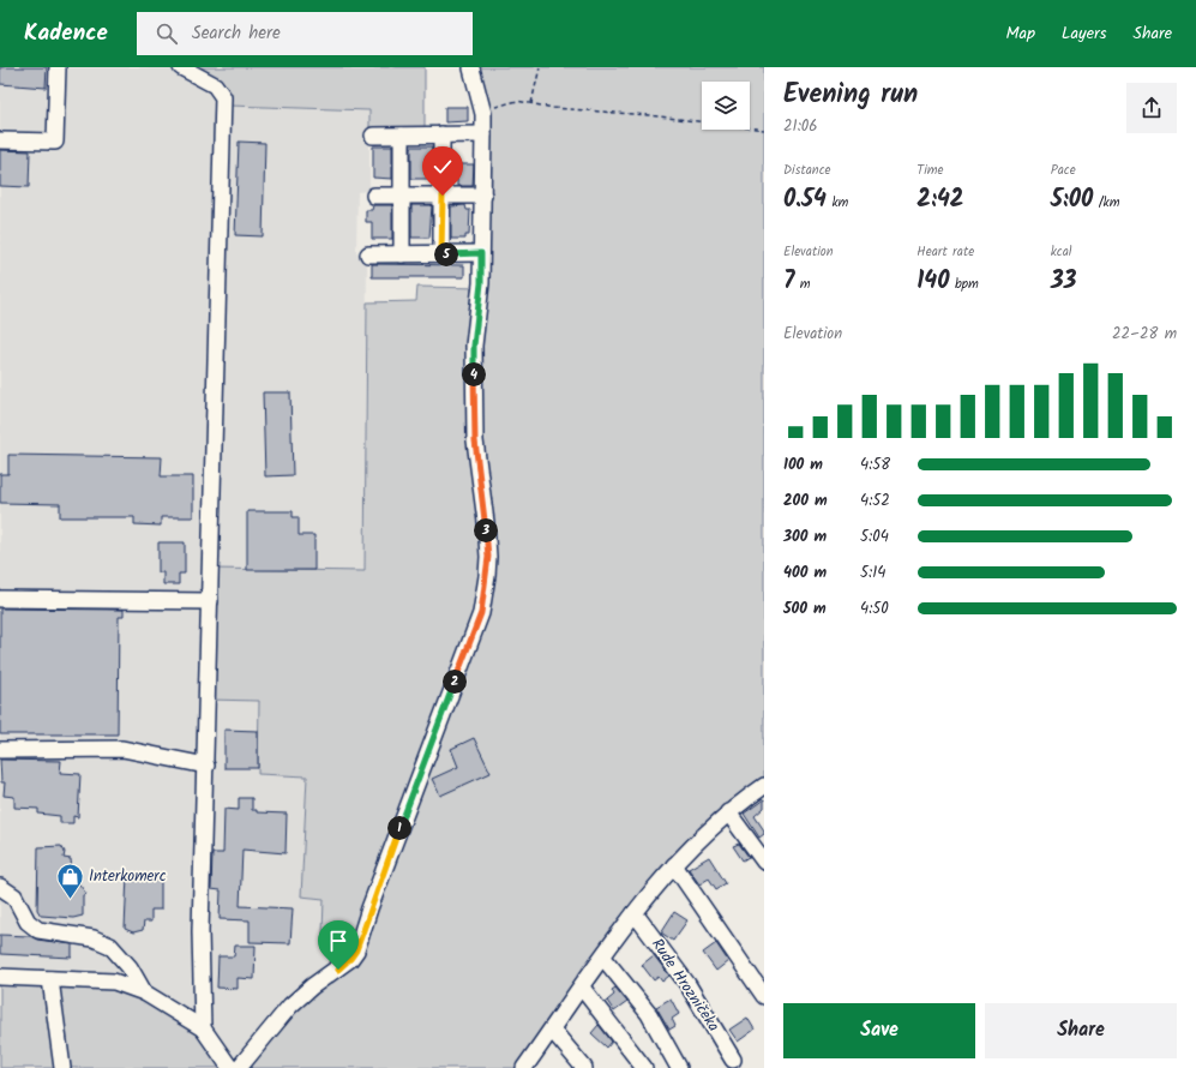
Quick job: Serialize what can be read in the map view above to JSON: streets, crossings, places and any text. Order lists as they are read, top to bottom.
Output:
{
  "streets": {
    "street": ["Rude Hrozničeka"]
  },
  "places": {
    "shop": ["Interkomerc"]
  },
  "page": {
    "header": "Kadence",
    "search": "Search here",
    "nav": ["Map", "Layers", "Share"],
    "heading": ["Evening run", "21:06"],
    "stats": [
      ["Distance", "0.54 km"],
      ["Time", "2:42"],
      ["Pace", "5:00 /km"],
      ["Elevation", "7 m"],
      ["Heart rate", "140 bpm"],
      ["kcal", "33"]
    ],
    "pins": [
      "5",
      "4",
      "3",
      "2",
      "1"
    ],
    "chart": ["Elevation", "22–28 m"],
    "list": [
      {
        "name": "100 m",
        "note": "4:58"
      },
      {
        "name": "200 m",
        "note": "4:52"
      },
      {
        "name": "300 m",
        "note": "5:04"
      },
      {
        "name": "400 m",
        "note": "5:14"
      },
      {
        "name": "500 m",
        "note": "4:50"
      }
    ],
    "buttons": ["Save", "Share"]
  }
}
